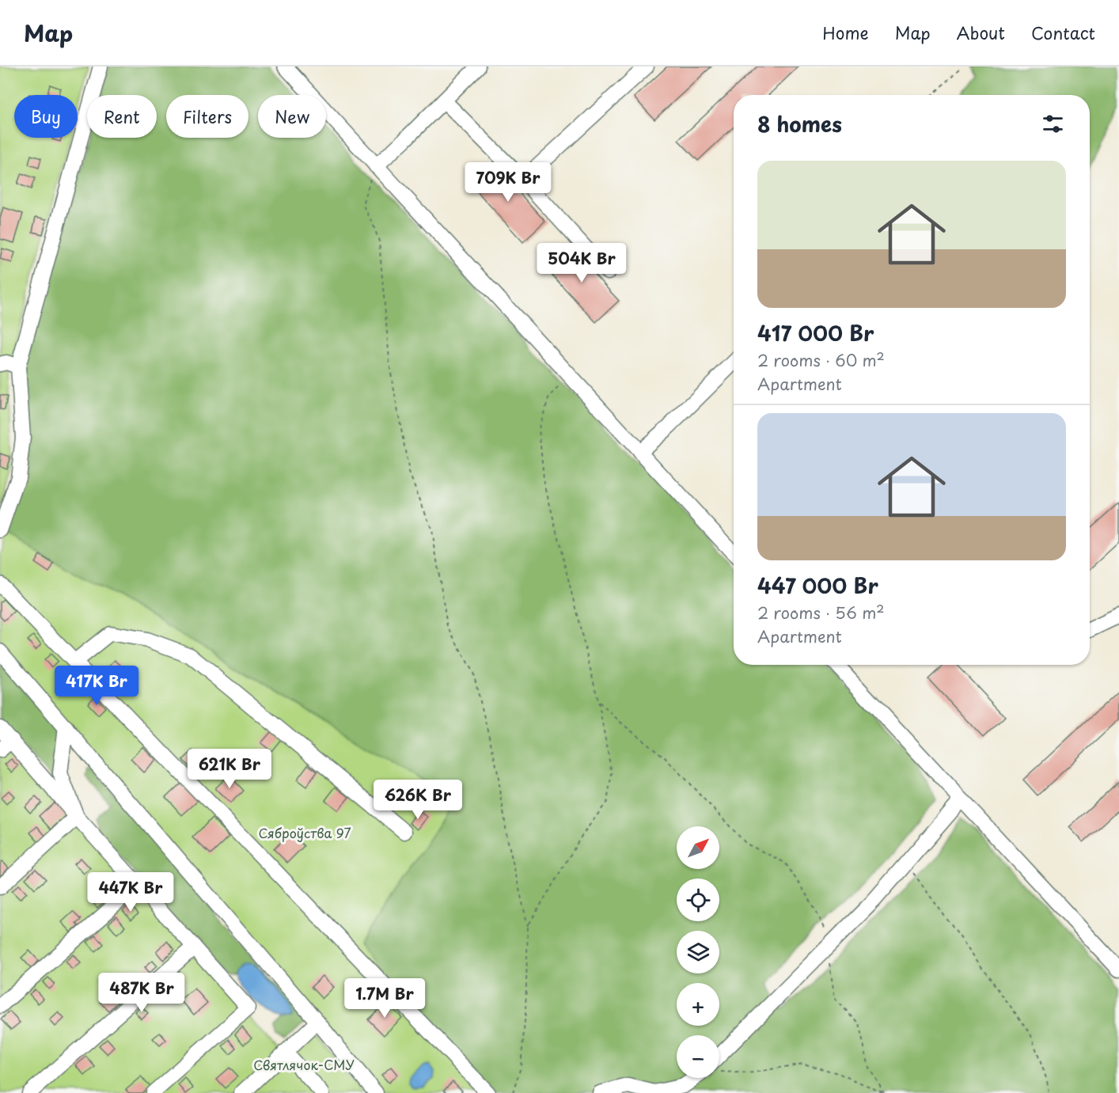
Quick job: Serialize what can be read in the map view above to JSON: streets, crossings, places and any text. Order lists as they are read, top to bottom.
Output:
{
  "parks": ["Сяброўства 97", "Святлячок-СМУ"],
  "north": "top right",
  "page": {
    "header": "Map",
    "nav": [
      "Home",
      "Map",
      "About",
      "Contact"
    ],
    "chip": [
      "Buy",
      "Rent",
      "Filters",
      "New"
    ],
    "heading": "8 homes",
    "list": [
      {
        "name": "417 000 Br",
        "note": "2 rooms · 60 m² · Apartment"
      },
      {
        "name": "447 000 Br",
        "note": "2 rooms · 56 m² · Apartment"
      }
    ],
    "price": [
      "709K Br",
      "504K Br",
      "417K Br",
      "621K Br",
      "626K Br",
      "447K Br",
      "487K Br",
      "1.7M Br"
    ],
    "map_buttons": ["+", "−"]
  }
}
